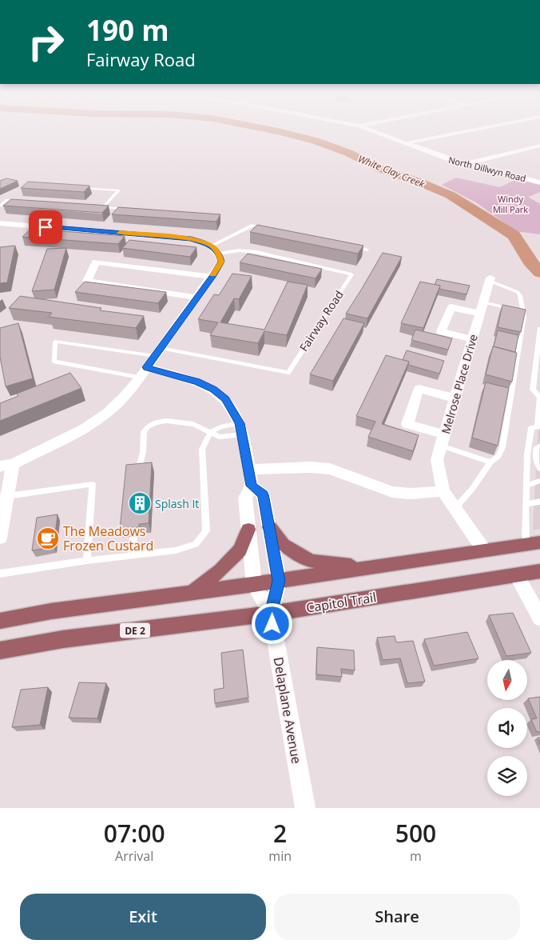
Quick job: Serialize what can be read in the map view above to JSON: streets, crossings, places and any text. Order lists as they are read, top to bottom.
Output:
{
  "streets": {
    "main road": ["Capitol Trail", "DE 2"],
    "street": ["North Dillwyn Road", "Melrose Place Drive", "Delaplane Avenue"],
    "lane": ["Fairway Road"]
  },
  "crossings": [
    ["Capitol Trail", "Delaplane Avenue"]
  ],
  "water": ["White Clay Creek"],
  "parks": ["Windy Mill Park"],
  "places": {
    "building": ["Splash It"],
    "cafe": ["The Meadows Frozen Custard"]
  },
  "north": "bottom",
  "page": {
    "turn": ["190 m", "Fairway Road"],
    "eta": [
      "07:00",
      "Arrival",
      "2",
      "min",
      "500",
      "m"
    ],
    "buttons": ["Exit", "Share"]
  }
}
